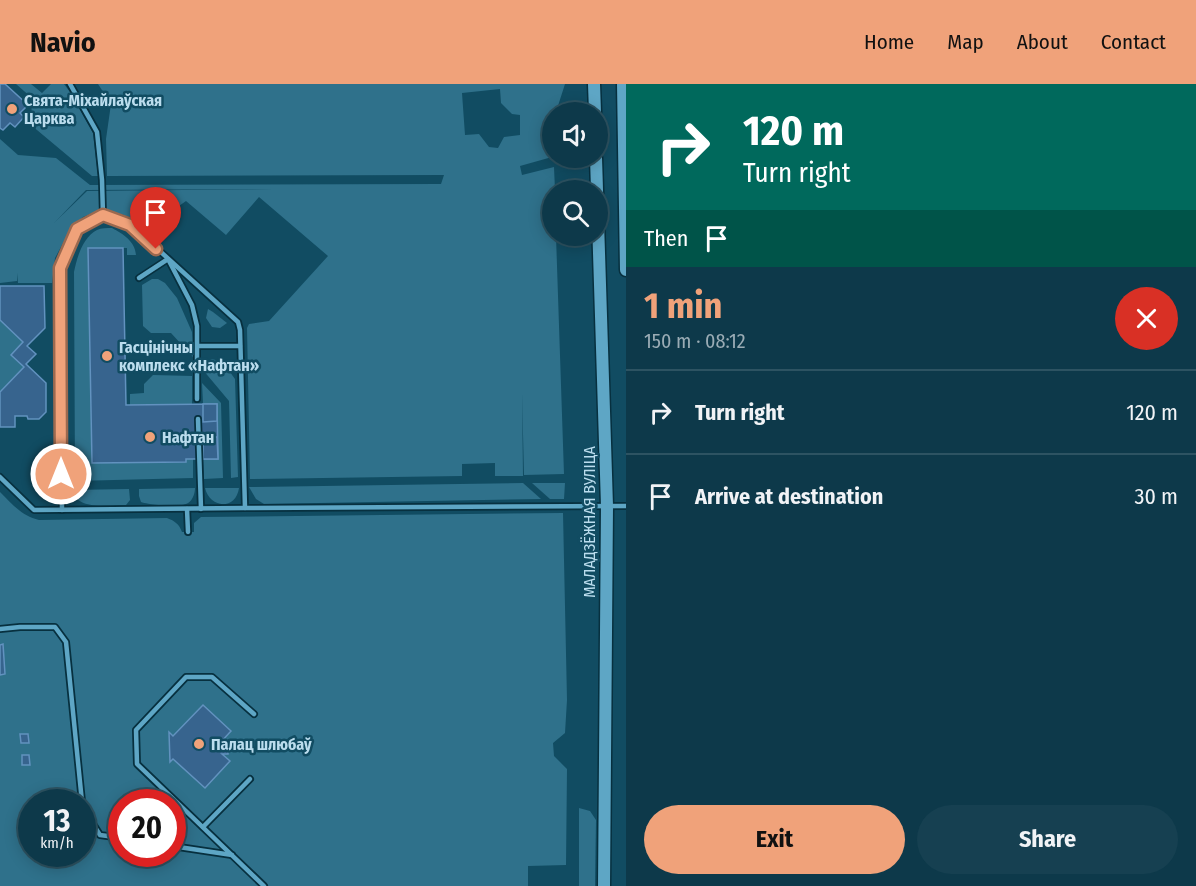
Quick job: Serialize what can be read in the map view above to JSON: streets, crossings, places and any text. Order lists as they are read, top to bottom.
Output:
{
  "streets": {
    "main road": ["МАЛАДЗЁЖНАЯ ВУЛІЦА"]
  },
  "places": [
    "Свята-Міхайлаўская Царква",
    "Гасцінічны комплекс «Нафтан»",
    "Нафтан",
    "Палац шлюбаў"
  ],
  "page": {
    "header": "Navio",
    "nav": [
      "Home",
      "Map",
      "About",
      "Contact"
    ],
    "turn": ["120 m", "Turn right"],
    "then": "Then",
    "heading": ["1 min", "150 m · 08:12"],
    "list": [
      {
        "name": "Turn right",
        "value": "120 m"
      },
      {
        "name": "Arrive at destination",
        "value": "30 m"
      }
    ],
    "speed": "13 km/h",
    "limit": "20",
    "buttons": ["Exit", "Share"]
  }
}
